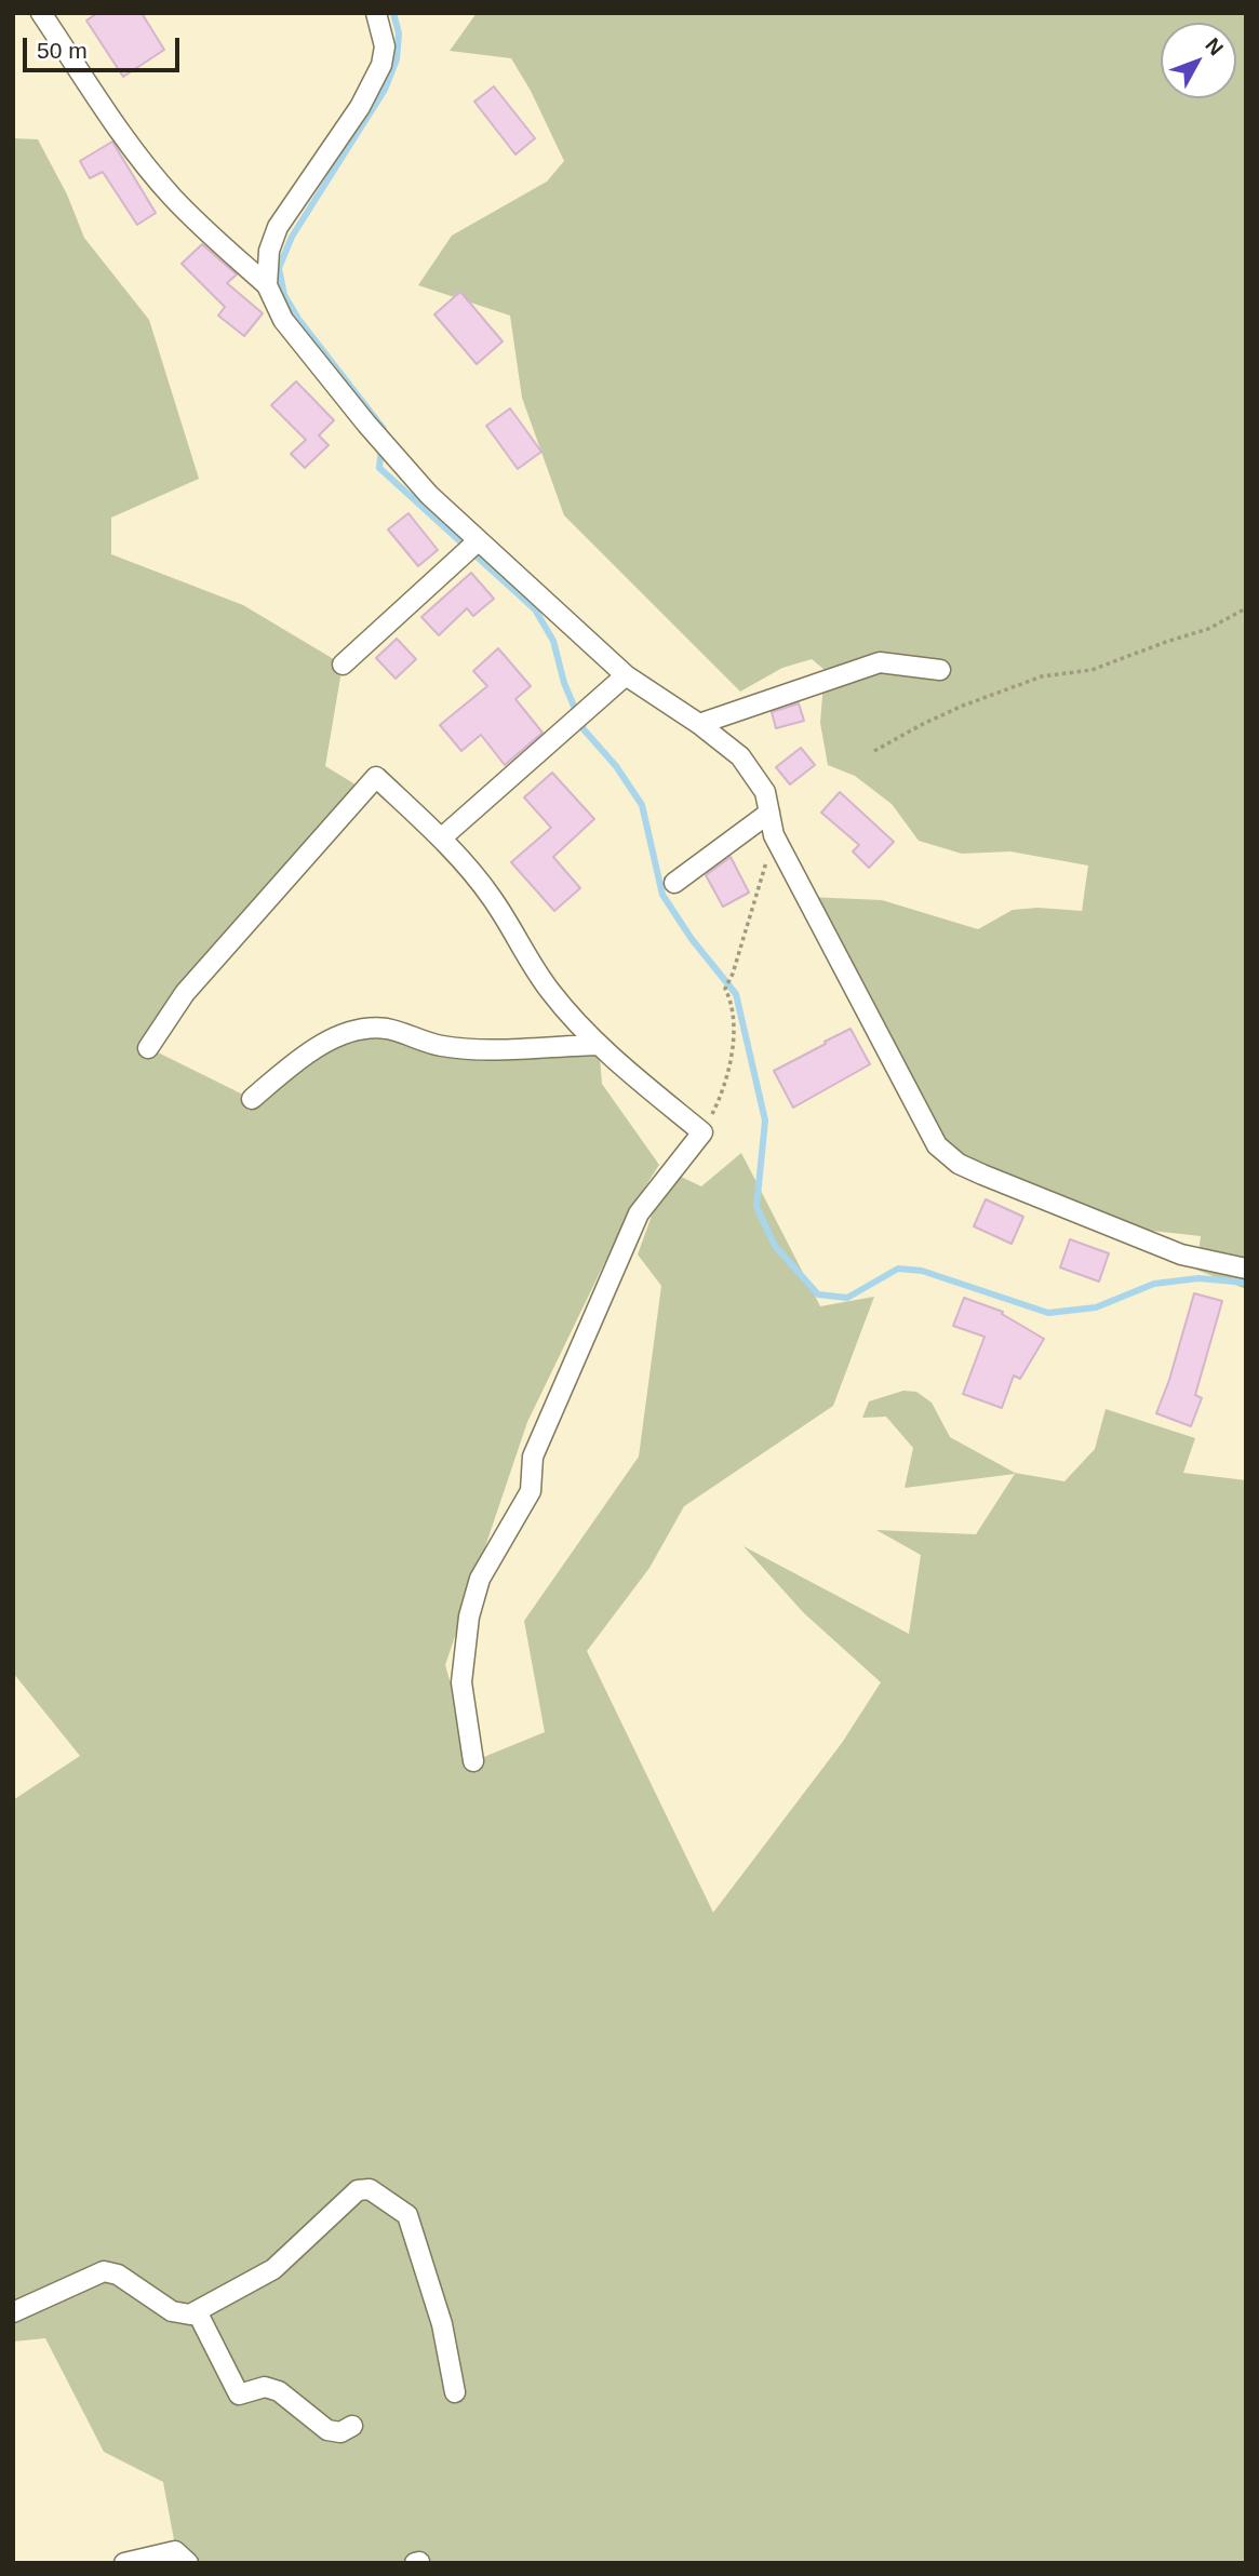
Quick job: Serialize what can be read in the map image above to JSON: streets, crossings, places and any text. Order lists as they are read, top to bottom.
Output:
{
  "scale_bar": "50 m",
  "north": "top right"
}
